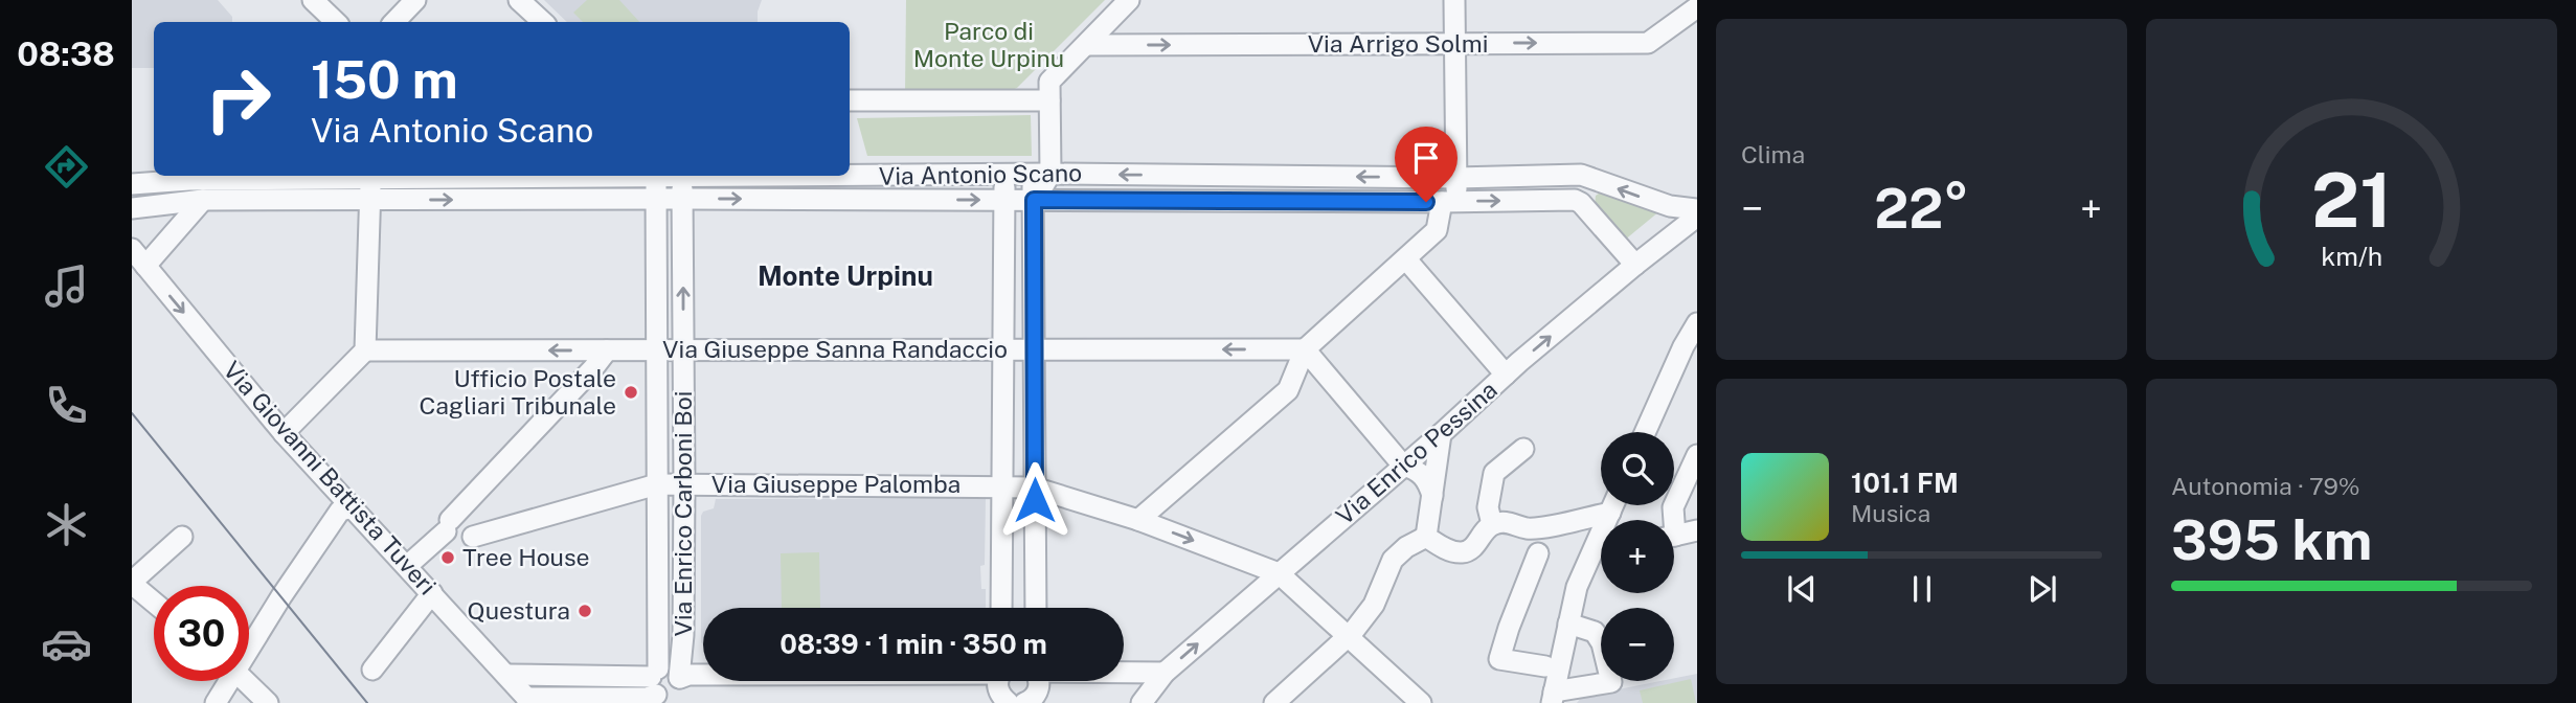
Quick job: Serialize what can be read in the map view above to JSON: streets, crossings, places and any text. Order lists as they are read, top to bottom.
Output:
{
  "streets": {
    "street": [
      "Via Arrigo Solmi",
      "Via Antonio Scano",
      "Via Giuseppe Sanna Randaccio",
      "Via Enrico Pessina",
      "Via Giovanni Battista Tuveri",
      "Via Giuseppe Palomba",
      "Via Enrico Carboni Boi"
    ]
  },
  "crossings": [
    ["Via Antonio Scano", "Via Enrico Pessina"],
    ["Via Antonio Scano", "Via Enrico Carboni Boi"],
    ["Via Giuseppe Sanna Randaccio", "Via Enrico Carboni Boi"],
    ["Via Enrico Pessina", "Via Giuseppe Palomba"],
    ["Via Giuseppe Palomba", "Via Enrico Carboni Boi"]
  ],
  "one_way": ["Via Arrigo Solmi", "Via Giuseppe Sanna Randaccio", "Via Giovanni Battista Tuveri"],
  "districts": ["Monte Urpinu"],
  "parks": ["Parco di Monte Urpinu"],
  "places": ["Ufficio Postale Cagliari Tribunale", "Tree House", "Questura"],
  "page": {
    "tabs": "08:38",
    "tile": [
      "Clima",
      ["Autonomia · 79%", "395 km"]
    ],
    "turn": ["150 m", "Via Antonio Scano"],
    "heat": ["−", "22°", "+"],
    "map_buttons": ["+", "−"],
    "song": ["101.1 FM", "Musica"],
    "limit": "30",
    "trip": "08:39 · 1 min · 350 m",
    "gauge": ["21", "km/h"]
  }
}
